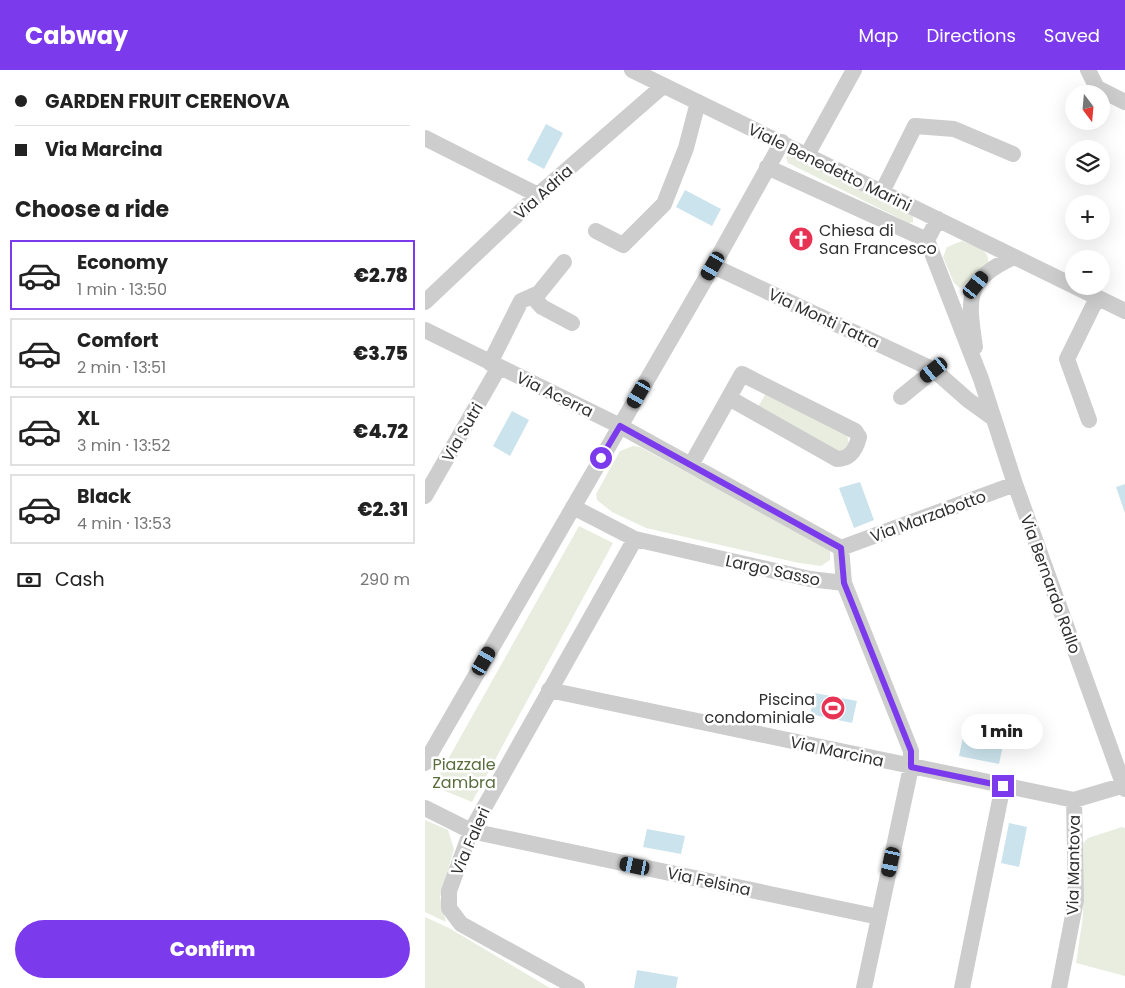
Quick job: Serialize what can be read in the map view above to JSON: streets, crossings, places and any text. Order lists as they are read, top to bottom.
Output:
{
  "streets": {
    "street": [
      "Viale Benedetto Marini",
      "Via Adria",
      "Via Monti Tatra",
      "Via Acerra",
      "Via Sutri",
      "Via Marzabotto",
      "Largo Sasso",
      "Via Bernardo Rallo",
      "Via Marcina",
      "Via Faleri",
      "Via Mantova",
      "Via Felsina"
    ]
  },
  "crossings": [
    ["Viale Benedetto Marini", "Via Adria"],
    ["Viale Benedetto Marini", "Via Bernardo Rallo"],
    ["Via Monti Tatra", "Via Bernardo Rallo"],
    ["Via Acerra", "Via Sutri"],
    ["Via Marzabotto", "Largo Sasso"],
    ["Via Marzabotto", "Via Bernardo Rallo"],
    ["Largo Sasso", "Via Faleri"],
    ["Via Bernardo Rallo", "Via Marcina"],
    ["Via Marcina", "Via Faleri"],
    ["Via Marcina", "Via Mantova"],
    ["Via Faleri", "Via Felsina"]
  ],
  "parks": ["Piazzale Zambra"],
  "places": {
    "church": ["Chiesa di San Francesco"],
    "sports": ["Piscina condominiale"]
  },
  "north": "bottom",
  "page": {
    "header": "Cabway",
    "nav": ["Map", "Directions", "Saved"],
    "banner": ["GARDEN FRUIT CERENOVA", "Via Marcina"],
    "map_buttons": ["+", "−"],
    "heading": "Choose a ride",
    "list": [
      {
        "name": "Economy",
        "note": "1 min · 13:50",
        "value": "€2.78"
      },
      {
        "name": "Comfort",
        "note": "2 min · 13:51",
        "value": "€3.75"
      },
      {
        "name": "XL",
        "note": "3 min · 13:52",
        "value": "€4.72"
      },
      {
        "name": "Black",
        "note": "4 min · 13:53",
        "value": "€2.31"
      }
    ],
    "pay": ["Cash", "290 m"],
    "bubble": "1 min",
    "buttons": "Confirm"
  }
}
